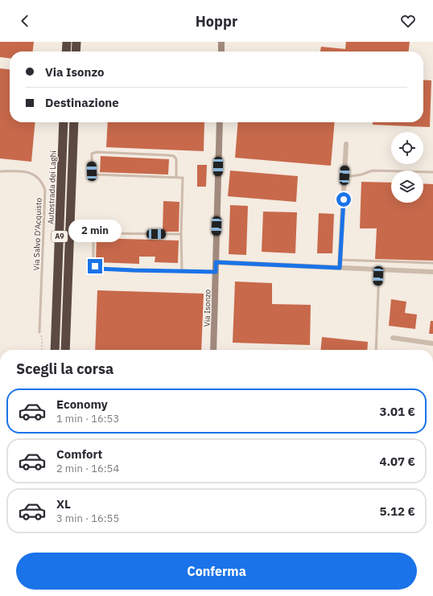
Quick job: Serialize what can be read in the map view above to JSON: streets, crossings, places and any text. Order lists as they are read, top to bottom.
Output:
{
  "streets": {
    "highway": ["Autostrada dei Laghi", "A9"],
    "street": ["Via Isonzo"],
    "lane": ["Via Salvo D'Acquisto"]
  },
  "page": {
    "header": "Hoppr",
    "banner": ["Via Isonzo", "Destinazione"],
    "bubble": "2 min",
    "heading": "Scegli la corsa",
    "list": [
      {
        "name": "Economy",
        "note": "1 min · 16:53",
        "value": "3.01 €"
      },
      {
        "name": "Comfort",
        "note": "2 min · 16:54",
        "value": "4.07 €"
      },
      {
        "name": "XL",
        "note": "3 min · 16:55",
        "value": "5.12 €"
      }
    ],
    "buttons": "Conferma"
  }
}
